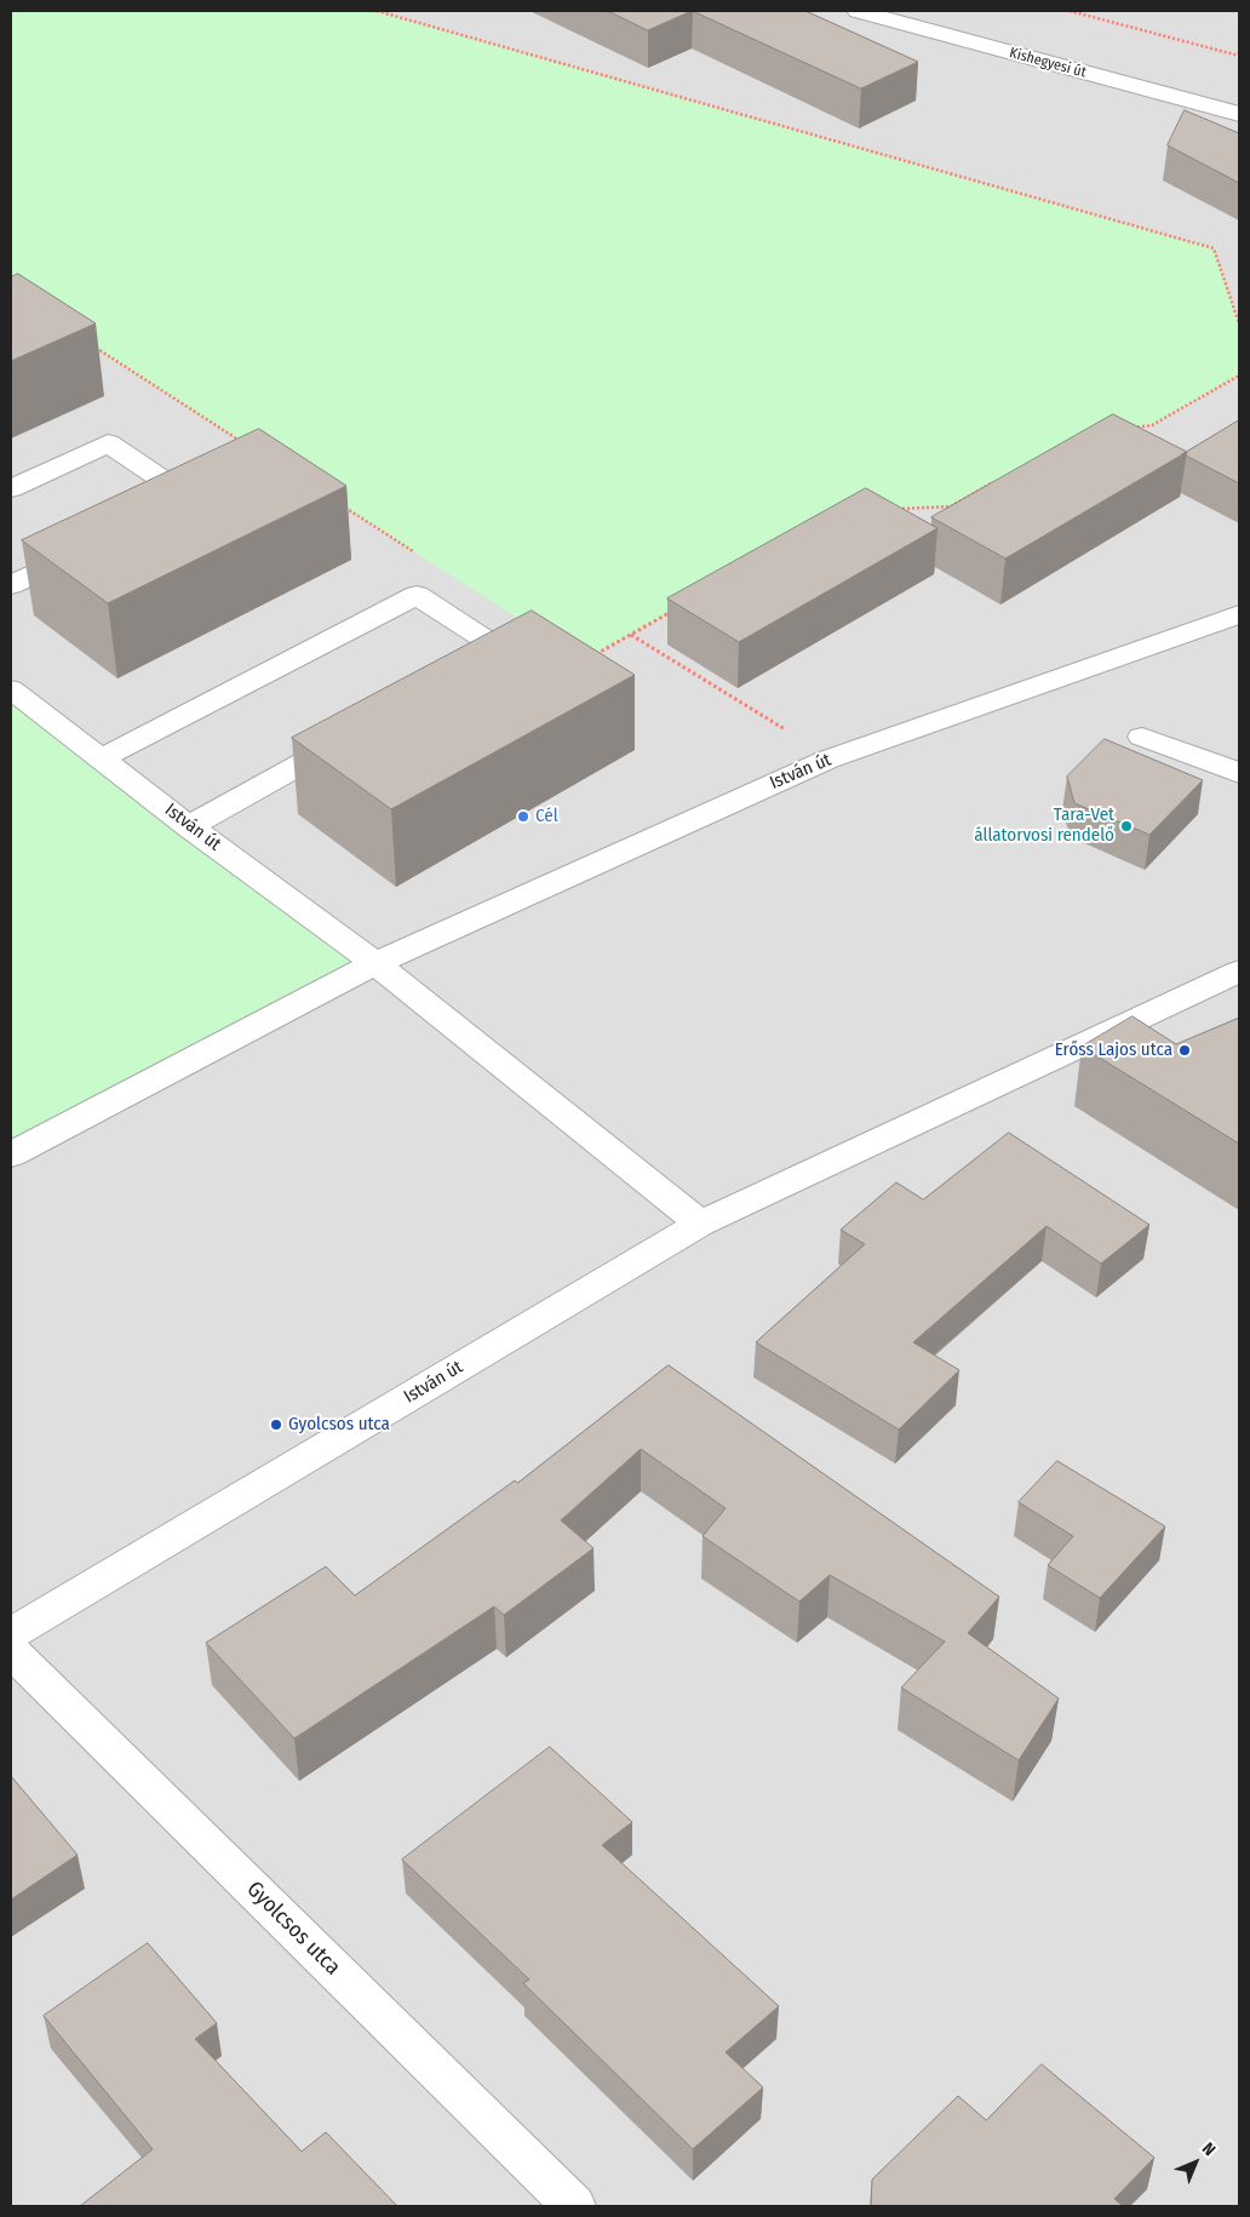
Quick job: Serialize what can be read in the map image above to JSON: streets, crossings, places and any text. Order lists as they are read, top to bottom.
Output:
{
  "streets": {
    "street": ["Kishegyesi út", "István út", "Gyolcsos utca"]
  },
  "places": [
    "Cél",
    "Tara-Vet állatorvosi rendelő",
    "Erőss Lajos utca",
    "Gyolcsos utca"
  ],
  "north": "top right"
}
